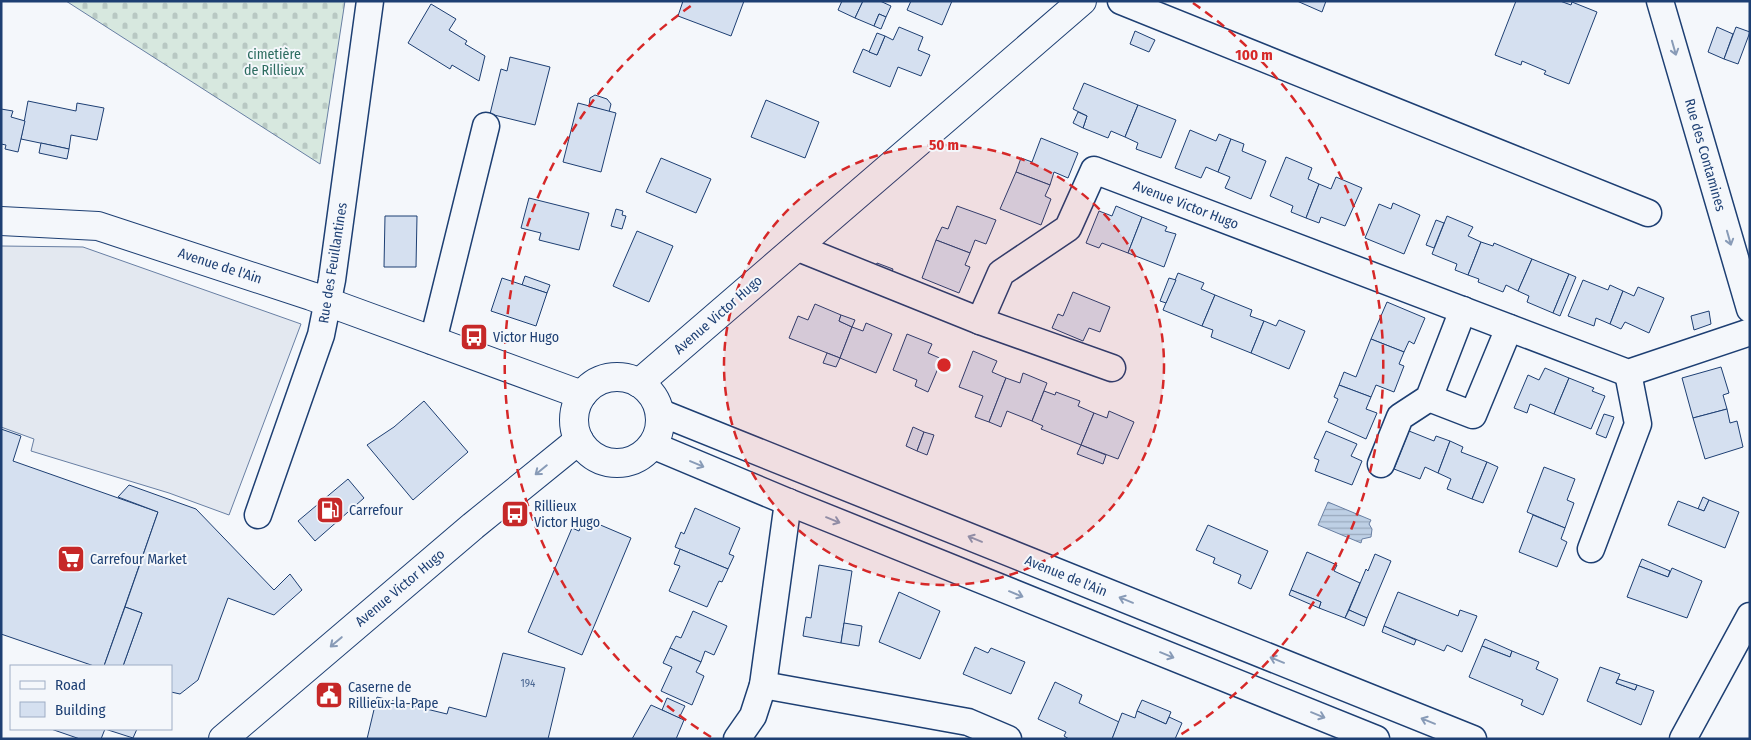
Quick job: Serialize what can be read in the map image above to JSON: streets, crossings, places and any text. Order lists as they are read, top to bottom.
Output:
{
  "streets": {
    "street": [
      "Rue des Contamines",
      "Avenue Victor Hugo",
      "Rue des Feuillantines",
      "Avenue de l'Ain"
    ]
  },
  "crossings": [
    ["Avenue Victor Hugo", "Avenue de l'Ain"],
    ["Rue des Feuillantines", "Avenue de l'Ain"]
  ],
  "one_way": ["Rue des Contamines"],
  "parks": ["cimetière de Rillieux"],
  "places": {
    "bus stop": ["Victor Hugo", "Rillieux Victor Hugo"],
    "fuel station": ["Carrefour"],
    "supermarket": ["Carrefour Market"],
    "public building": ["Caserne de Rillieux-la-Pape"]
  },
  "house_numbers": ["194"],
  "legend": ["Road", "Building"],
  "rings": ["100 m", "50 m"]
}
